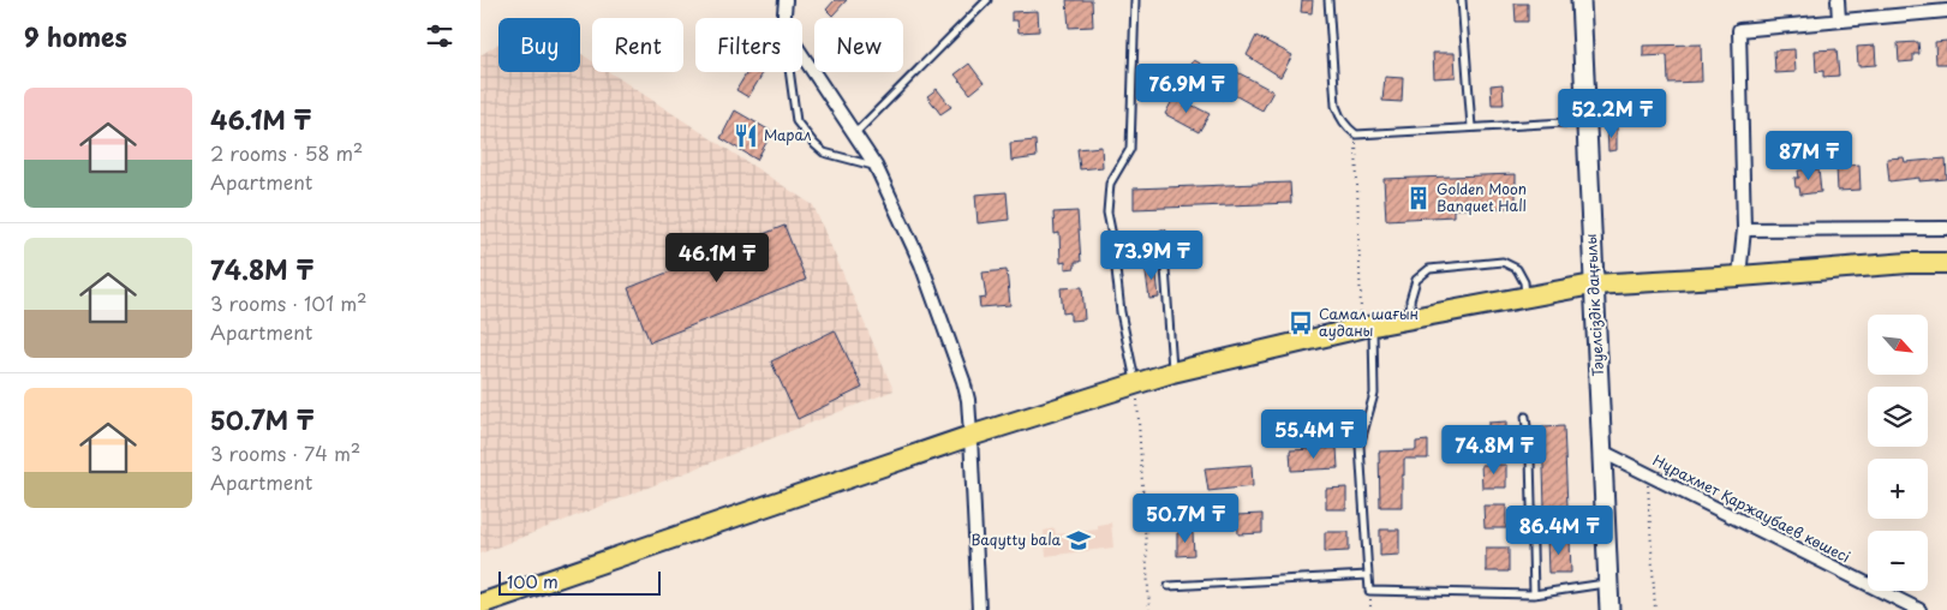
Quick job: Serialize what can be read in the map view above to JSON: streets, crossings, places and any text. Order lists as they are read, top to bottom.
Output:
{
  "streets": {
    "street": ["Тәуелсіздік даңғылы", "Нұрахмет Қаржаубаев көшесі"]
  },
  "crossings": [
    ["Тәуелсіздік даңғылы", "Нұрахмет Қаржаубаев көшесі"]
  ],
  "places": {
    "restaurant": ["Марал"],
    "building": ["Golden Moon Banquet Hall"],
    "bus stop": ["Самал шағын ауданы"],
    "school or university": ["Baqytty bala"]
  },
  "scale_bar": "100 m",
  "north": "bottom right",
  "page": {
    "heading": "9 homes",
    "chip": [
      "Buy",
      "Rent",
      "Filters",
      "New"
    ],
    "price": [
      "76.9M ₸",
      "52.2M ₸",
      "87M ₸",
      "73.9M ₸",
      "46.1M ₸",
      "55.4M ₸",
      "74.8M ₸",
      "50.7M ₸",
      "86.4M ₸"
    ],
    "list": [
      {
        "name": "46.1M ₸",
        "note": "2 rooms · 58 m² · Apartment"
      },
      {
        "name": "74.8M ₸",
        "note": "3 rooms · 101 m² · Apartment"
      },
      {
        "name": "50.7M ₸",
        "note": "3 rooms · 74 m² · Apartment"
      }
    ],
    "map_buttons": ["+", "−"],
    "scale": "100 m"
  }
}
